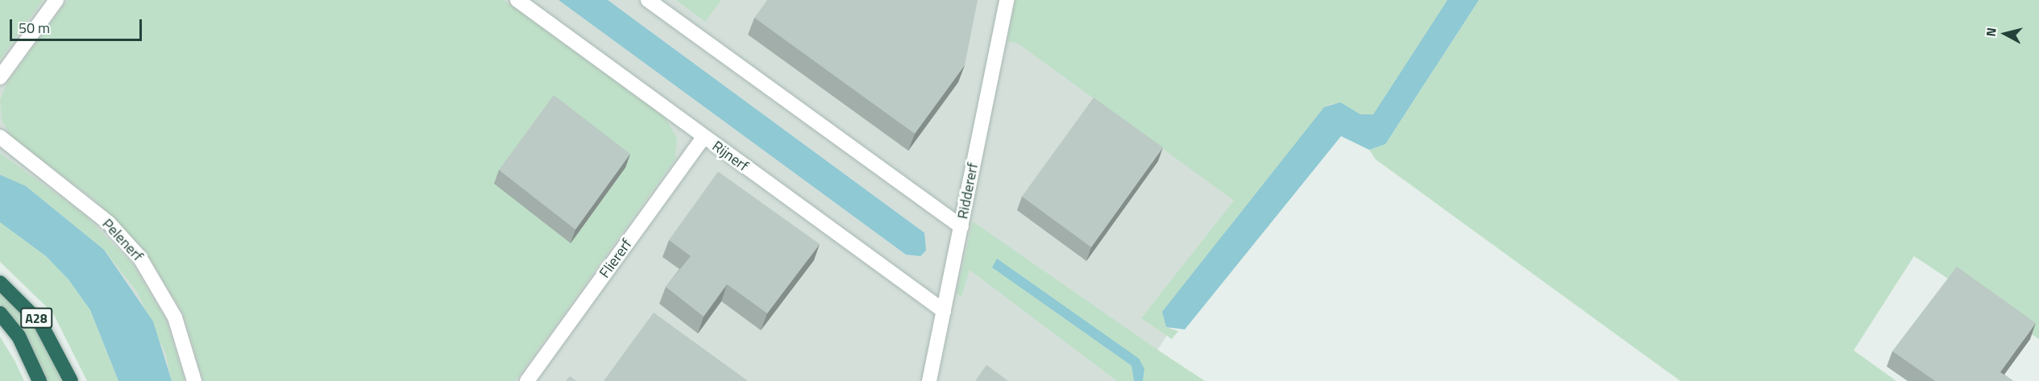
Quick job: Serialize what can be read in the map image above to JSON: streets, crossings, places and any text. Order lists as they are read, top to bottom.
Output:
{
  "streets": {
    "highway": ["A28"],
    "street": [
      "Rijnerf",
      "Riddererf",
      "Pelenerf",
      "Fliererf"
    ]
  },
  "crossings": [
    ["Rijnerf", "Riddererf"],
    ["Rijnerf", "Fliererf"]
  ],
  "scale_bar": "50 m",
  "north": "left"
}
